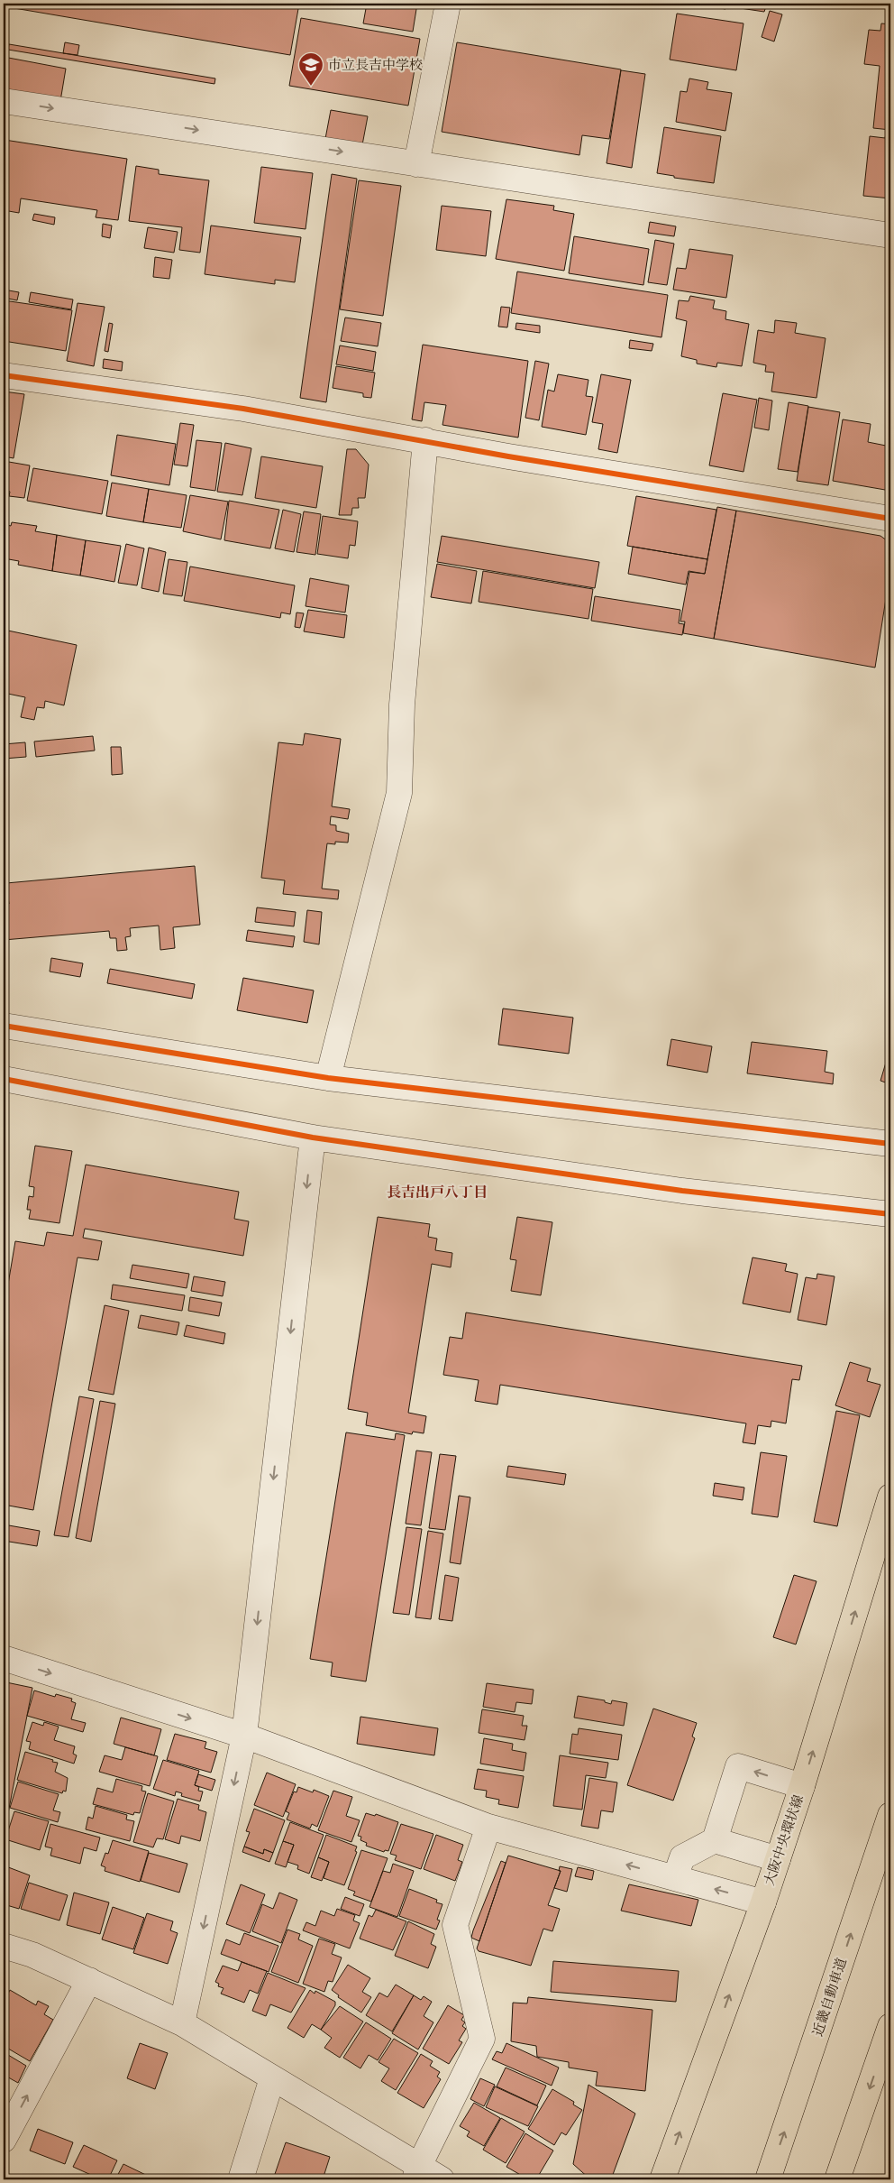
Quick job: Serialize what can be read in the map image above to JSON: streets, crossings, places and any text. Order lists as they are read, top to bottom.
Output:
{
  "streets": {
    "main road": ["大阪中央環状線", "近畿自動車道"]
  },
  "one_way": ["大阪中央環状線"],
  "districts": ["長吉出戸八丁目"],
  "places": {
    "school or university": ["市立長吉中学校"]
  }
}
